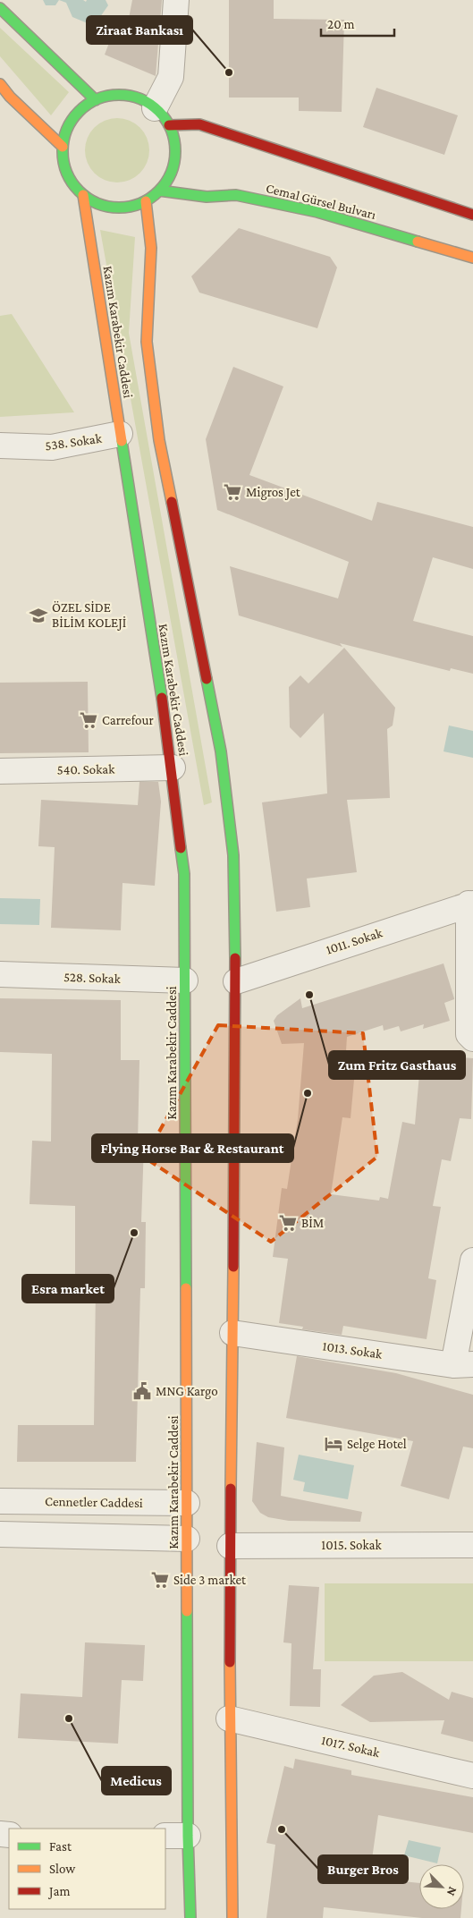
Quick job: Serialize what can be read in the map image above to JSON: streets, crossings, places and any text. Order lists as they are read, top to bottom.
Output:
{
  "streets": {
    "main road": ["Cemal Gürsel Bulvarı", "Kazım Karabekir Caddesi"],
    "street": [
      "538. Sokak",
      "540. Sokak",
      "1011. Sokak",
      "528. Sokak",
      "1013. Sokak",
      "Cennetler Caddesi",
      "1015. Sokak",
      "1017. Sokak"
    ]
  },
  "crossings": [
    ["Cemal Gürsel Bulvarı", "Kazım Karabekir Caddesi"],
    ["Kazım Karabekir Caddesi", "538. Sokak"],
    ["Kazım Karabekir Caddesi", "540. Sokak"],
    ["Kazım Karabekir Caddesi", "1011. Sokak"],
    ["Kazım Karabekir Caddesi", "528. Sokak"],
    ["Kazım Karabekir Caddesi", "1013. Sokak"],
    ["Kazım Karabekir Caddesi", "Cennetler Caddesi"],
    ["Kazım Karabekir Caddesi", "1015. Sokak"],
    ["Kazım Karabekir Caddesi", "1017. Sokak"]
  ],
  "places": {
    "other": [
      "Ziraat Bankası",
      "Zum Fritz Gasthaus",
      "Flying Horse Bar & Restaurant",
      "Esra market",
      "Medicus",
      "Burger Bros"
    ],
    "supermarket": [
      "Migros Jet",
      "Carrefour",
      "BİM",
      "Side 3 market"
    ],
    "school or university": ["ÖZEL SİDE BİLİM KOLEJİ"],
    "public building": ["MNG Kargo"],
    "hotel": ["Selge Hotel"]
  },
  "legend": ["Fast", "Slow", "Jam"],
  "scale_bar": "20 m",
  "north": "bottom right"
}
